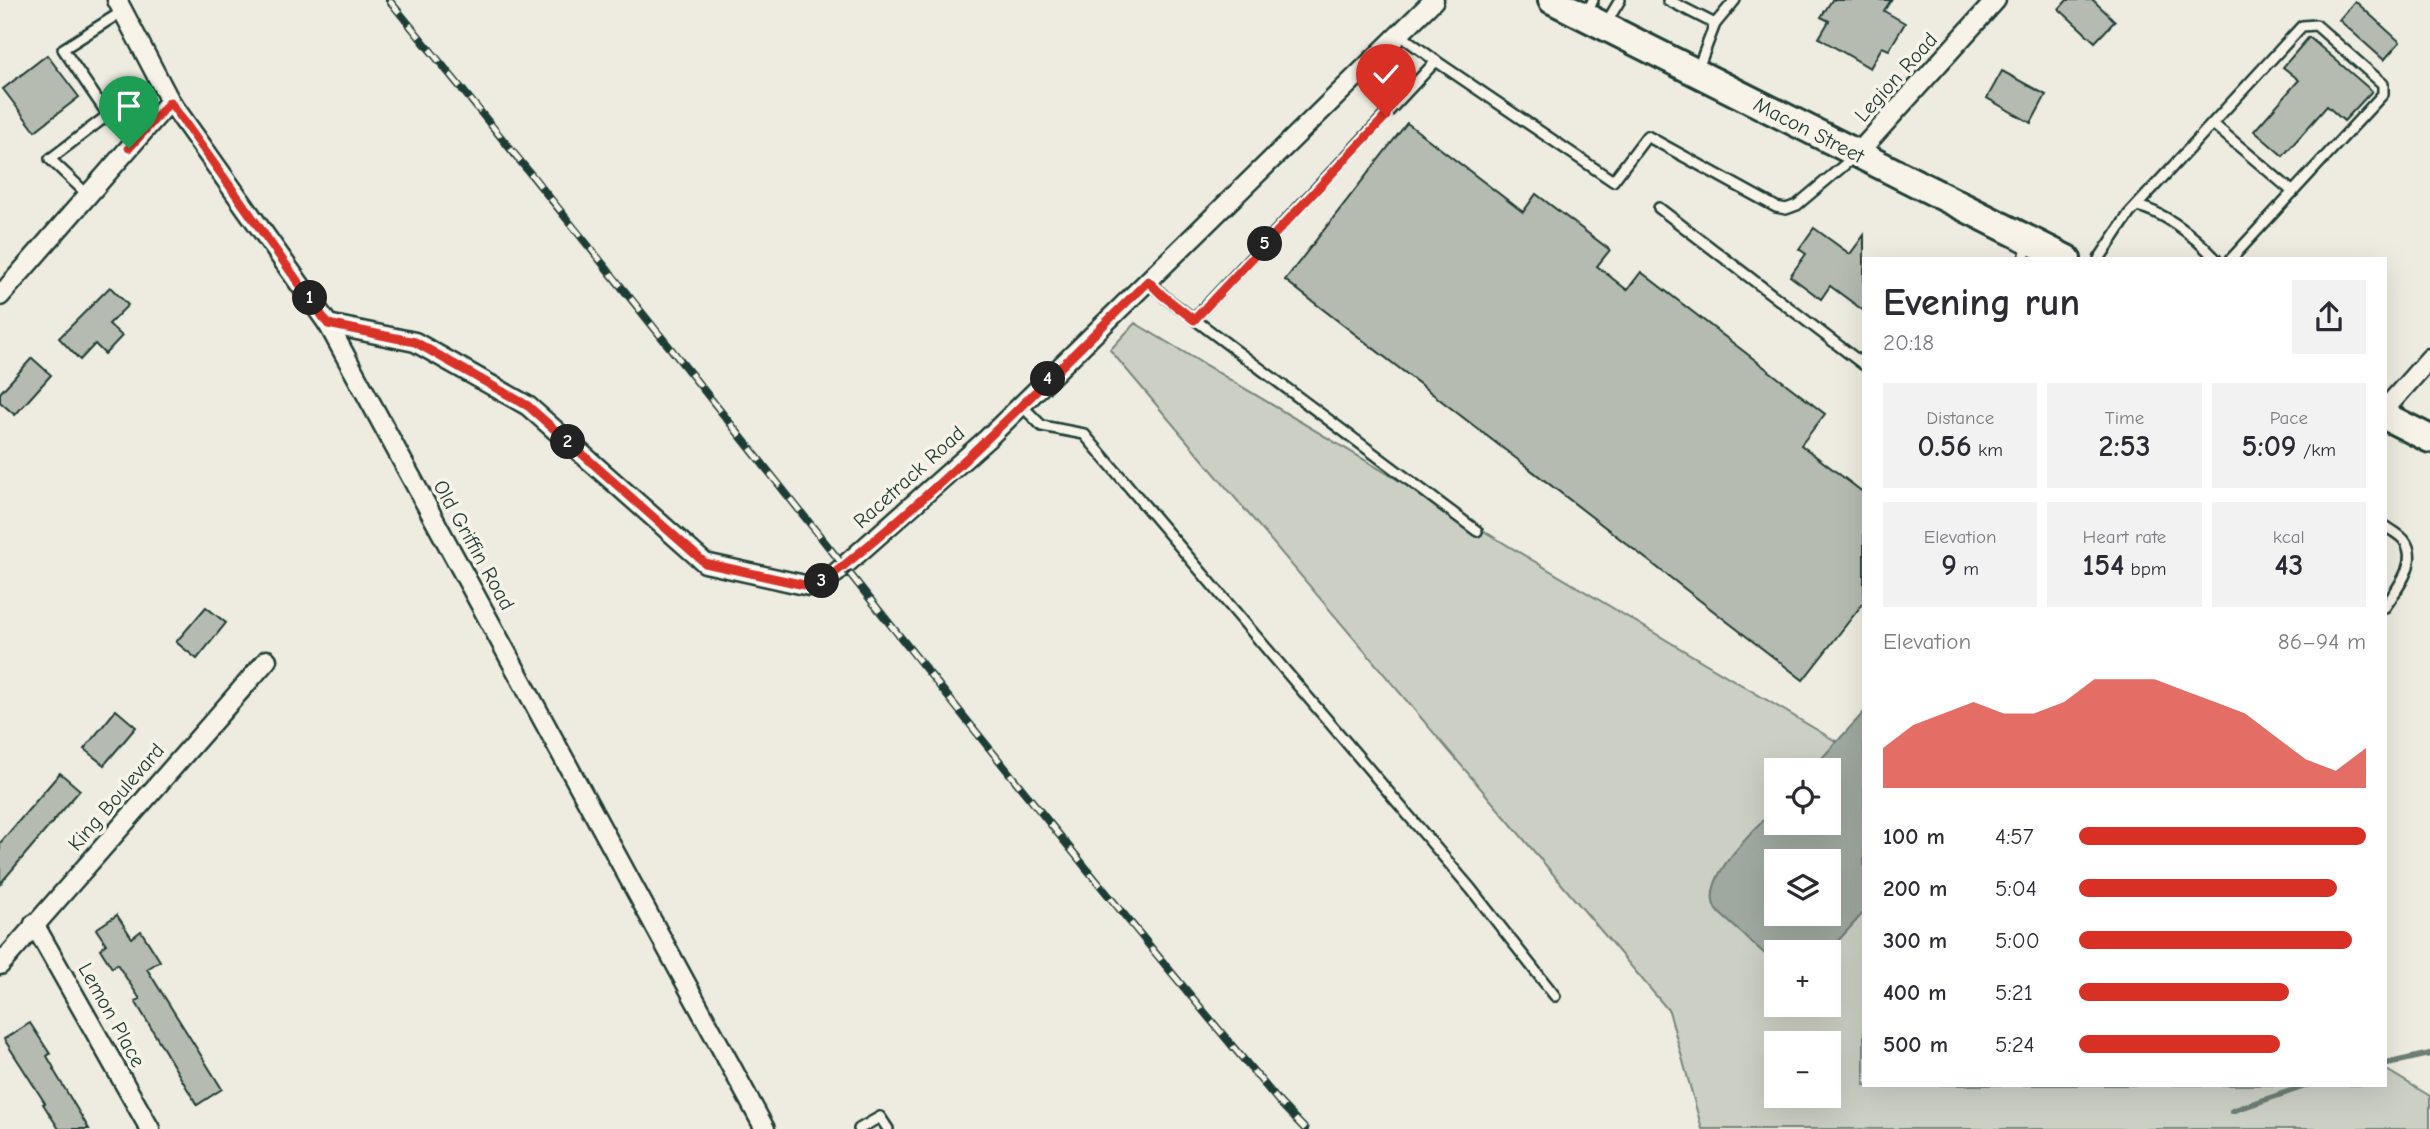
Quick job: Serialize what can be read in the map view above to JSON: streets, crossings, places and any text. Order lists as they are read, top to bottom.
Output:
{
  "streets": {
    "main road": ["Macon Street"],
    "street": [
      "Legion Road",
      "Racetrack Road",
      "Old Griffin Road",
      "King Boulevard",
      "Lemon Place"
    ]
  },
  "crossings": [
    ["Legion Road", "Macon Street"],
    ["Racetrack Road", "Old Griffin Road"],
    ["King Boulevard", "Lemon Place"]
  ],
  "page": {
    "pins": [
      "5",
      "1",
      "4",
      "2",
      "3"
    ],
    "heading": ["Evening run", "20:18"],
    "stats": [
      ["Distance", "0.56 km"],
      ["Time", "2:53"],
      ["Pace", "5:09 /km"],
      ["Elevation", "9 m"],
      ["Heart rate", "154 bpm"],
      ["kcal", "43"]
    ],
    "chart": ["Elevation", "86–94 m"],
    "map_buttons": ["+", "−"],
    "list": [
      {
        "name": "100 m",
        "note": "4:57"
      },
      {
        "name": "200 m",
        "note": "5:04"
      },
      {
        "name": "300 m",
        "note": "5:00"
      },
      {
        "name": "400 m",
        "note": "5:21"
      },
      {
        "name": "500 m",
        "note": "5:24"
      }
    ]
  }
}
